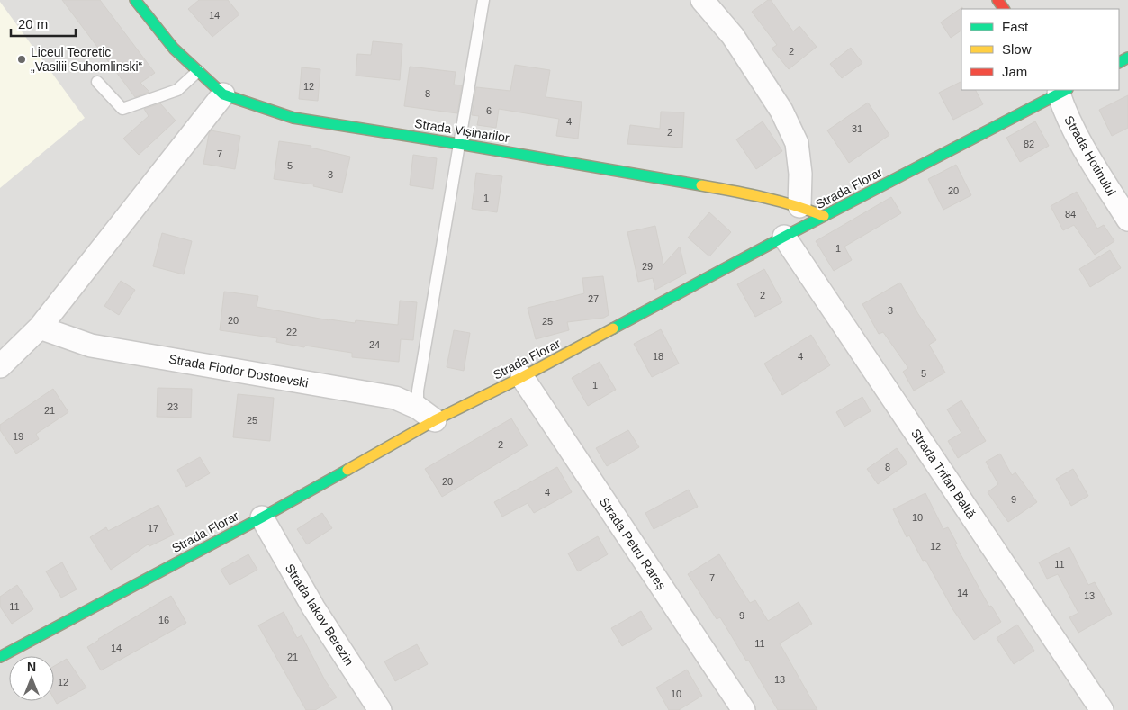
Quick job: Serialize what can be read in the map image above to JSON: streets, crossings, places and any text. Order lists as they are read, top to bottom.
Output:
{
  "streets": {
    "street": [
      "Strada Vișinarilor",
      "Strada Hotinului",
      "Strada Florar",
      "Strada Fiodor Dostoevski",
      "Strada Trifan Baltă",
      "Strada Petru Rareș",
      "Strada Iakov Berezin"
    ]
  },
  "crossings": [
    ["Strada Vișinarilor", "Strada Florar"],
    ["Strada Hotinului", "Strada Florar"],
    ["Strada Florar", "Strada Fiodor Dostoevski"],
    ["Strada Florar", "Strada Trifan Baltă"],
    ["Strada Florar", "Strada Petru Rareș"],
    ["Strada Florar", "Strada Iakov Berezin"]
  ],
  "places": ["Liceul Teoretic „Vasilii Suhomlinski“"],
  "house_numbers": [
    "14",
    "2",
    "12",
    "8",
    "6",
    "4",
    "31",
    "2",
    "82",
    "7",
    "5",
    "3",
    "20",
    "1",
    "84",
    "1",
    "29",
    "2",
    "27",
    "3",
    "20",
    "25",
    "22",
    "24",
    "18",
    "4",
    "5",
    "1",
    "23",
    "21",
    "25",
    "19",
    "2",
    "8",
    "20",
    "4",
    "9",
    "10",
    "17",
    "12",
    "11",
    "7",
    "14",
    "13",
    "11",
    "9",
    "16",
    "11",
    "14",
    "21",
    "13",
    "12",
    "10"
  ],
  "legend": ["Fast", "Slow", "Jam"],
  "scale_bar": "20 m",
  "north": "top"
}
